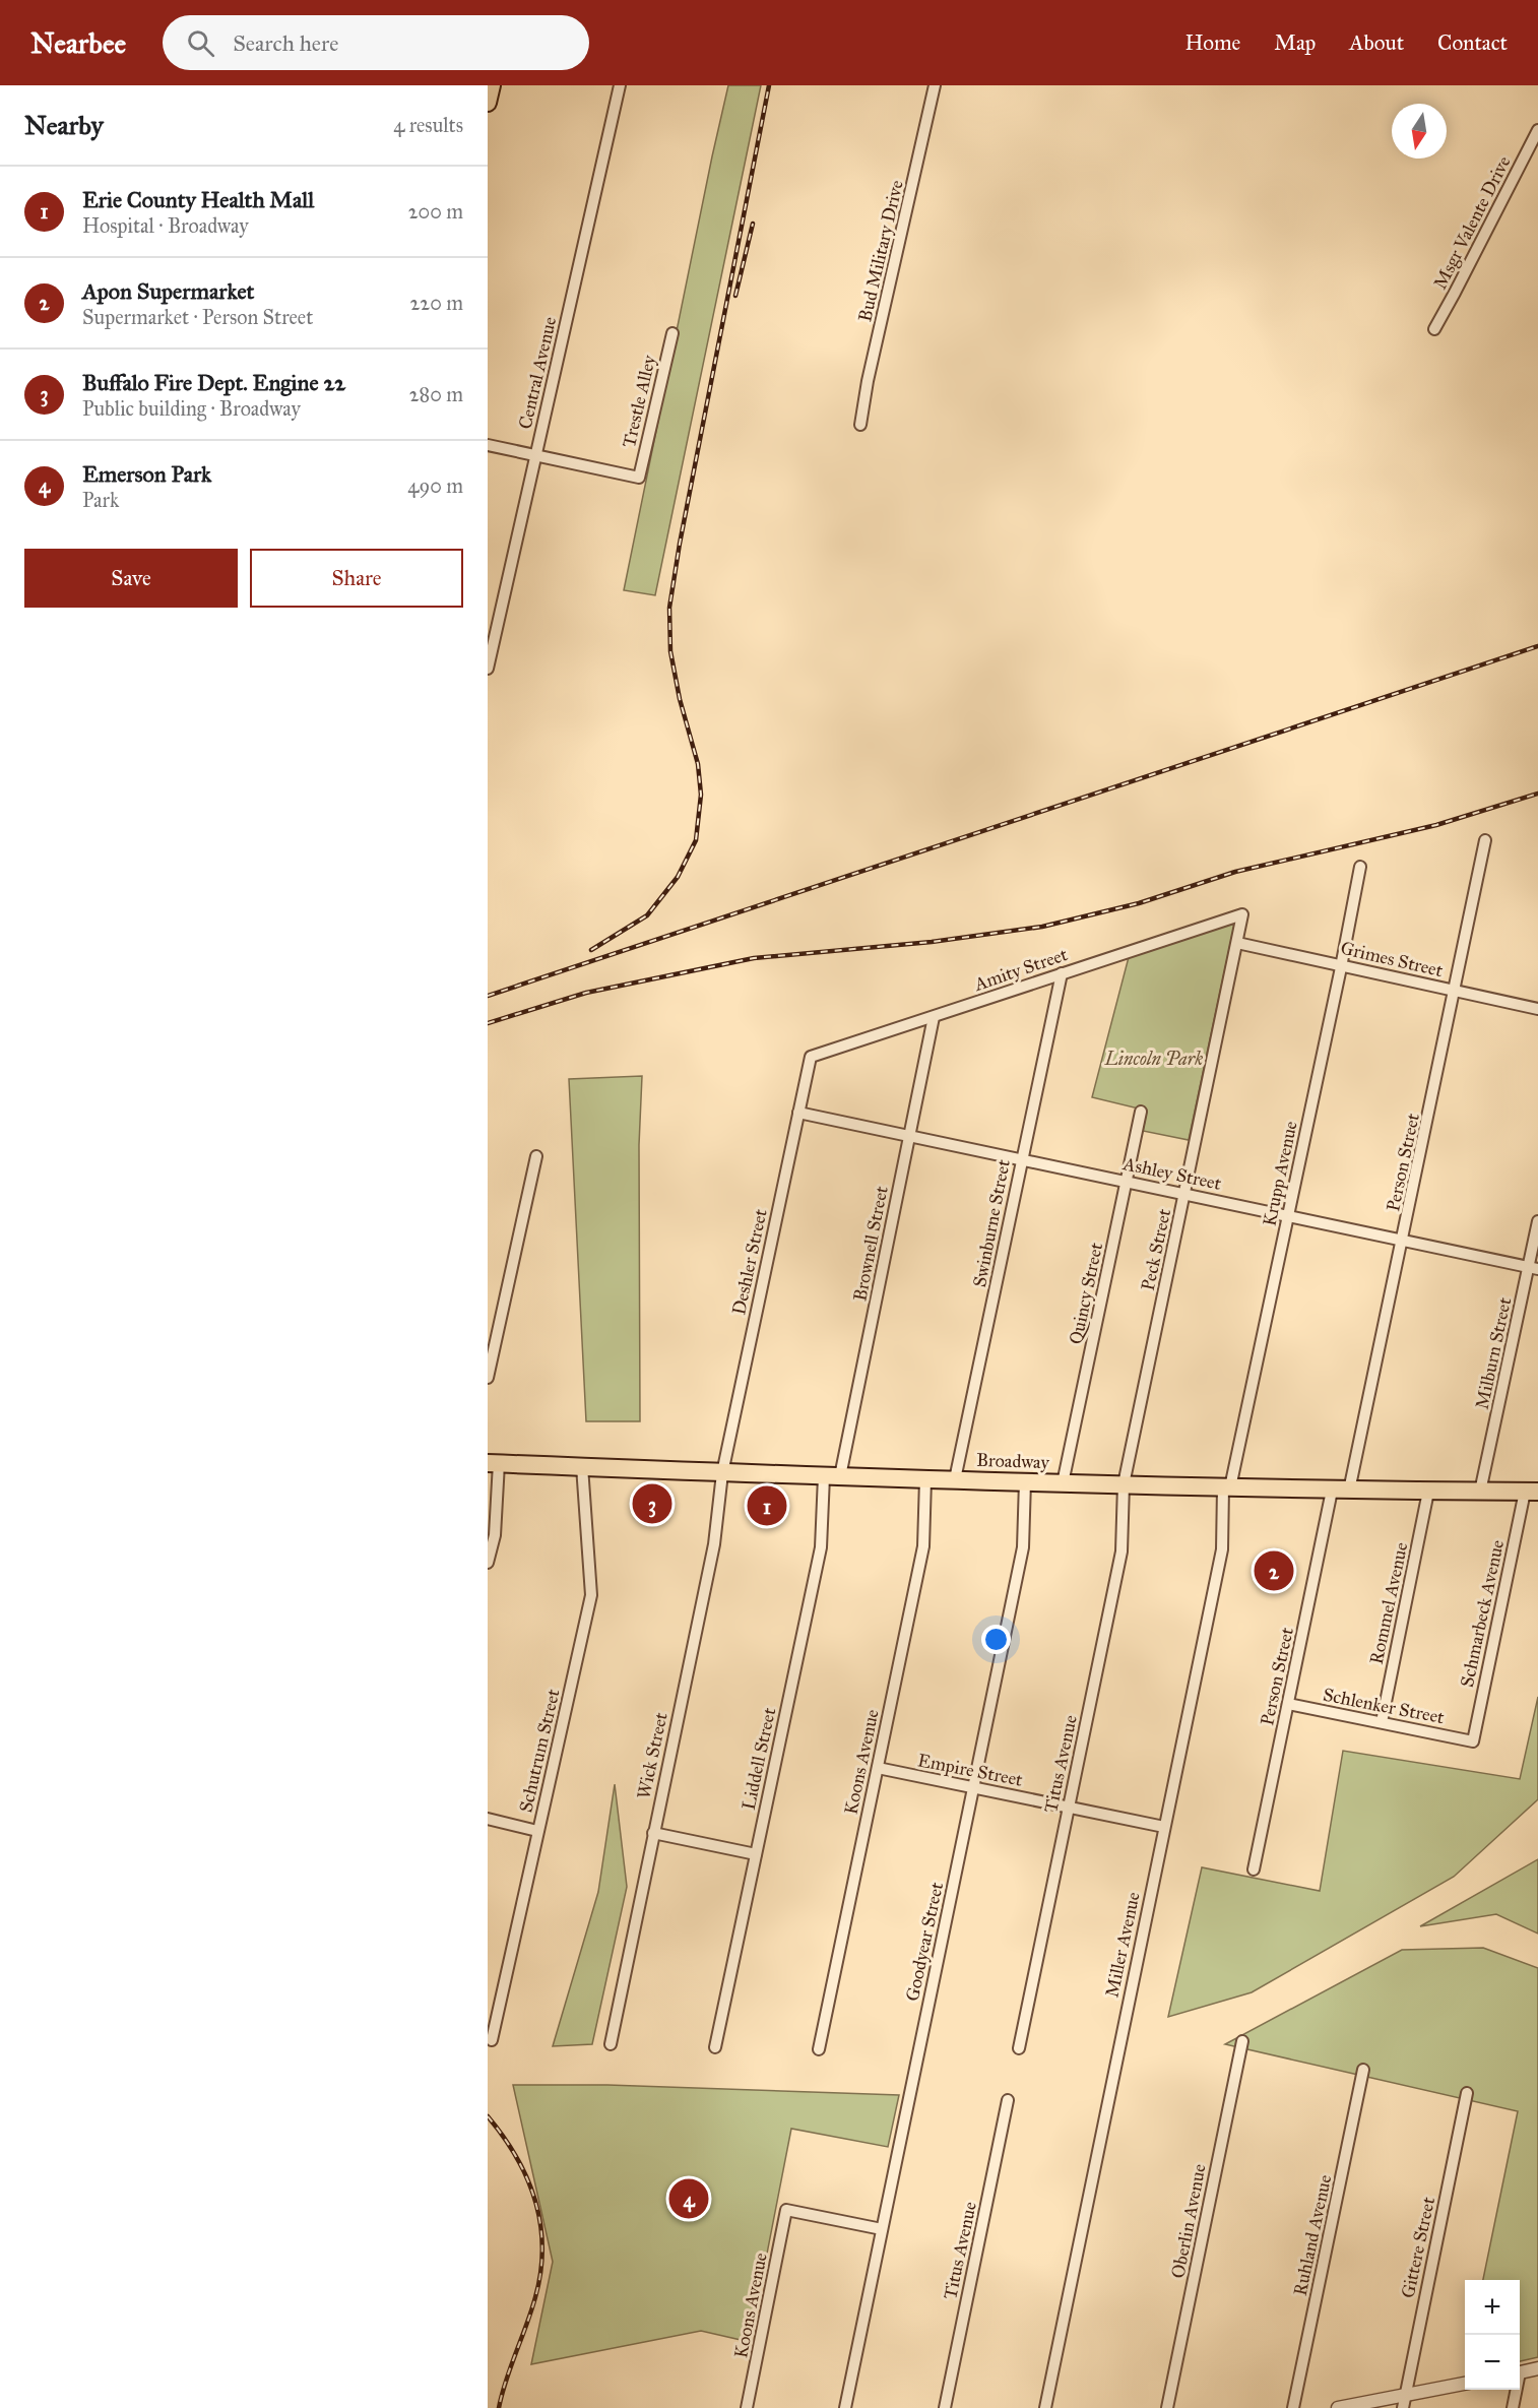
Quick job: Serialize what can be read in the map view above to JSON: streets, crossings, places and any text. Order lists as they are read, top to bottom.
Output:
{
  "streets": {
    "main road": ["Broadway"],
    "street": [
      "Msgr Valente Drive",
      "Bud Military Drive",
      "Central Avenue",
      "Trestle Alley",
      "Grimes Street",
      "Amity Street",
      "Person Street",
      "Ashley Street",
      "Krupp Avenue",
      "Swinburne Street",
      "Brownell Street",
      "Peck Street",
      "Deshler Street",
      "Quincy Street",
      "Milburn Street",
      "Rommel Avenue",
      "Schmarbeck Avenue",
      "Schlenker Street",
      "Schutrum Street",
      "Wick Street",
      "Liddell Street",
      "Koons Avenue",
      "Titus Avenue",
      "Empire Street",
      "Goodyear Street",
      "Miller Avenue",
      "Oberlin Avenue",
      "Ruhland Avenue",
      "Gittere Street"
    ]
  },
  "crossings": [
    ["Central Avenue", "Trestle Alley"],
    ["Grimes Street", "Person Street"],
    ["Grimes Street", "Krupp Avenue"],
    ["Grimes Street", "Peck Street"],
    ["Amity Street", "Swinburne Street"],
    ["Amity Street", "Brownell Street"],
    ["Amity Street", "Peck Street"],
    ["Amity Street", "Deshler Street"],
    ["Person Street", "Ashley Street"],
    ["Person Street", "Broadway"],
    ["Person Street", "Schlenker Street"],
    ["Ashley Street", "Krupp Avenue"],
    ["Ashley Street", "Swinburne Street"],
    ["Ashley Street", "Brownell Street"],
    ["Ashley Street", "Peck Street"],
    ["Ashley Street", "Deshler Street"],
    ["Ashley Street", "Quincy Street"],
    ["Ashley Street", "Milburn Street"],
    ["Krupp Avenue", "Broadway"],
    ["Krupp Avenue", "Miller Avenue"],
    ["Swinburne Street", "Broadway"],
    ["Brownell Street", "Broadway"],
    ["Brownell Street", "Liddell Street"],
    ["Peck Street", "Broadway"],
    ["Peck Street", "Titus Avenue"],
    ["Deshler Street", "Broadway"],
    ["Deshler Street", "Wick Street"],
    ["Quincy Street", "Broadway"],
    ["Milburn Street", "Broadway"],
    ["Broadway", "Rommel Avenue"],
    ["Broadway", "Schmarbeck Avenue"],
    ["Broadway", "Schutrum Street"],
    ["Broadway", "Wick Street"],
    ["Broadway", "Liddell Street"],
    ["Broadway", "Koons Avenue"],
    ["Broadway", "Titus Avenue"],
    ["Broadway", "Goodyear Street"],
    ["Broadway", "Miller Avenue"],
    ["Rommel Avenue", "Schlenker Street"],
    ["Schmarbeck Avenue", "Schlenker Street"],
    ["Koons Avenue", "Empire Street"],
    ["Koons Avenue", "Goodyear Street"],
    ["Titus Avenue", "Empire Street"],
    ["Empire Street", "Goodyear Street"],
    ["Empire Street", "Miller Avenue"]
  ],
  "parks": ["Lincoln Park"],
  "north": "bottom",
  "page": {
    "header": "Nearbee",
    "search": "Search here",
    "nav": [
      "Home",
      "Map",
      "About",
      "Contact"
    ],
    "heading": ["Nearby", "4 results"],
    "list": [
      {
        "mark": "1",
        "name": "Erie County Health Mall",
        "note": "Hospital · Broadway",
        "value": "200 m"
      },
      {
        "mark": "2",
        "name": "Apon Supermarket",
        "note": "Supermarket · Person Street",
        "value": "220 m"
      },
      {
        "mark": "3",
        "name": "Buffalo Fire Dept. Engine 22",
        "note": "Public building · Broadway",
        "value": "280 m"
      },
      {
        "mark": "4",
        "name": "Emerson Park",
        "note": "Park",
        "value": "490 m"
      }
    ],
    "buttons": ["Save", "Share"],
    "pins": [
      "3",
      "1",
      "2",
      "4"
    ],
    "map_buttons": ["+", "−"]
  }
}
